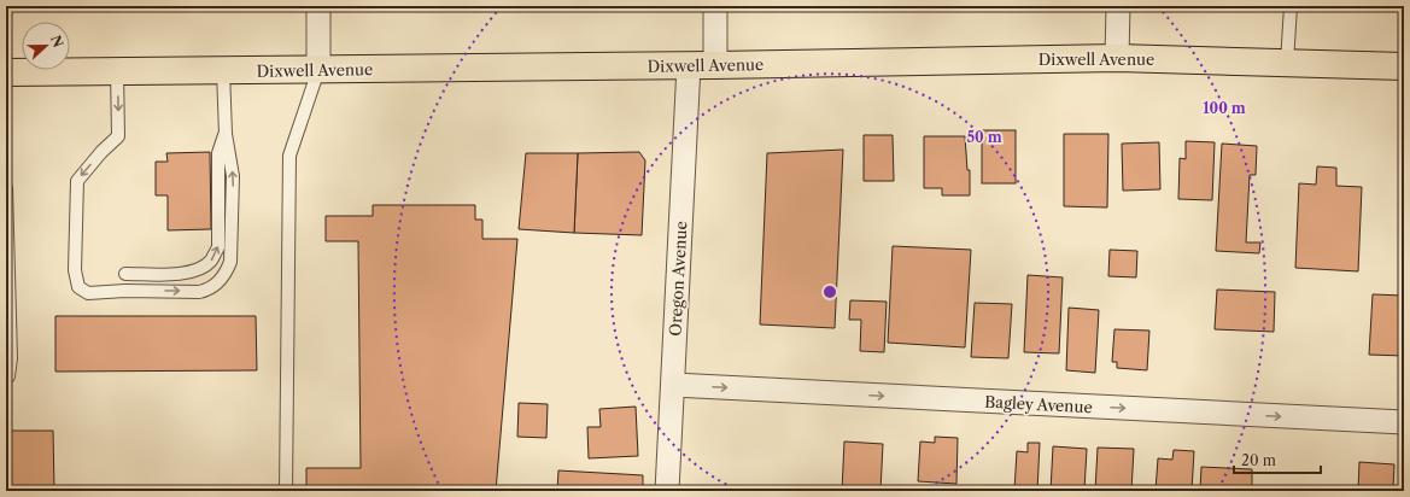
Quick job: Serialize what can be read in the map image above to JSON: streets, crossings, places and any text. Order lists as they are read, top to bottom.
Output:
{
  "streets": {
    "main road": ["Dixwell Avenue"],
    "street": ["Oregon Avenue", "Bagley Avenue"]
  },
  "crossings": [
    ["Dixwell Avenue", "Oregon Avenue"],
    ["Oregon Avenue", "Bagley Avenue"]
  ],
  "one_way": ["Bagley Avenue"],
  "scale_bar": "20 m",
  "north": "right",
  "rings": ["100 m", "50 m"]
}
